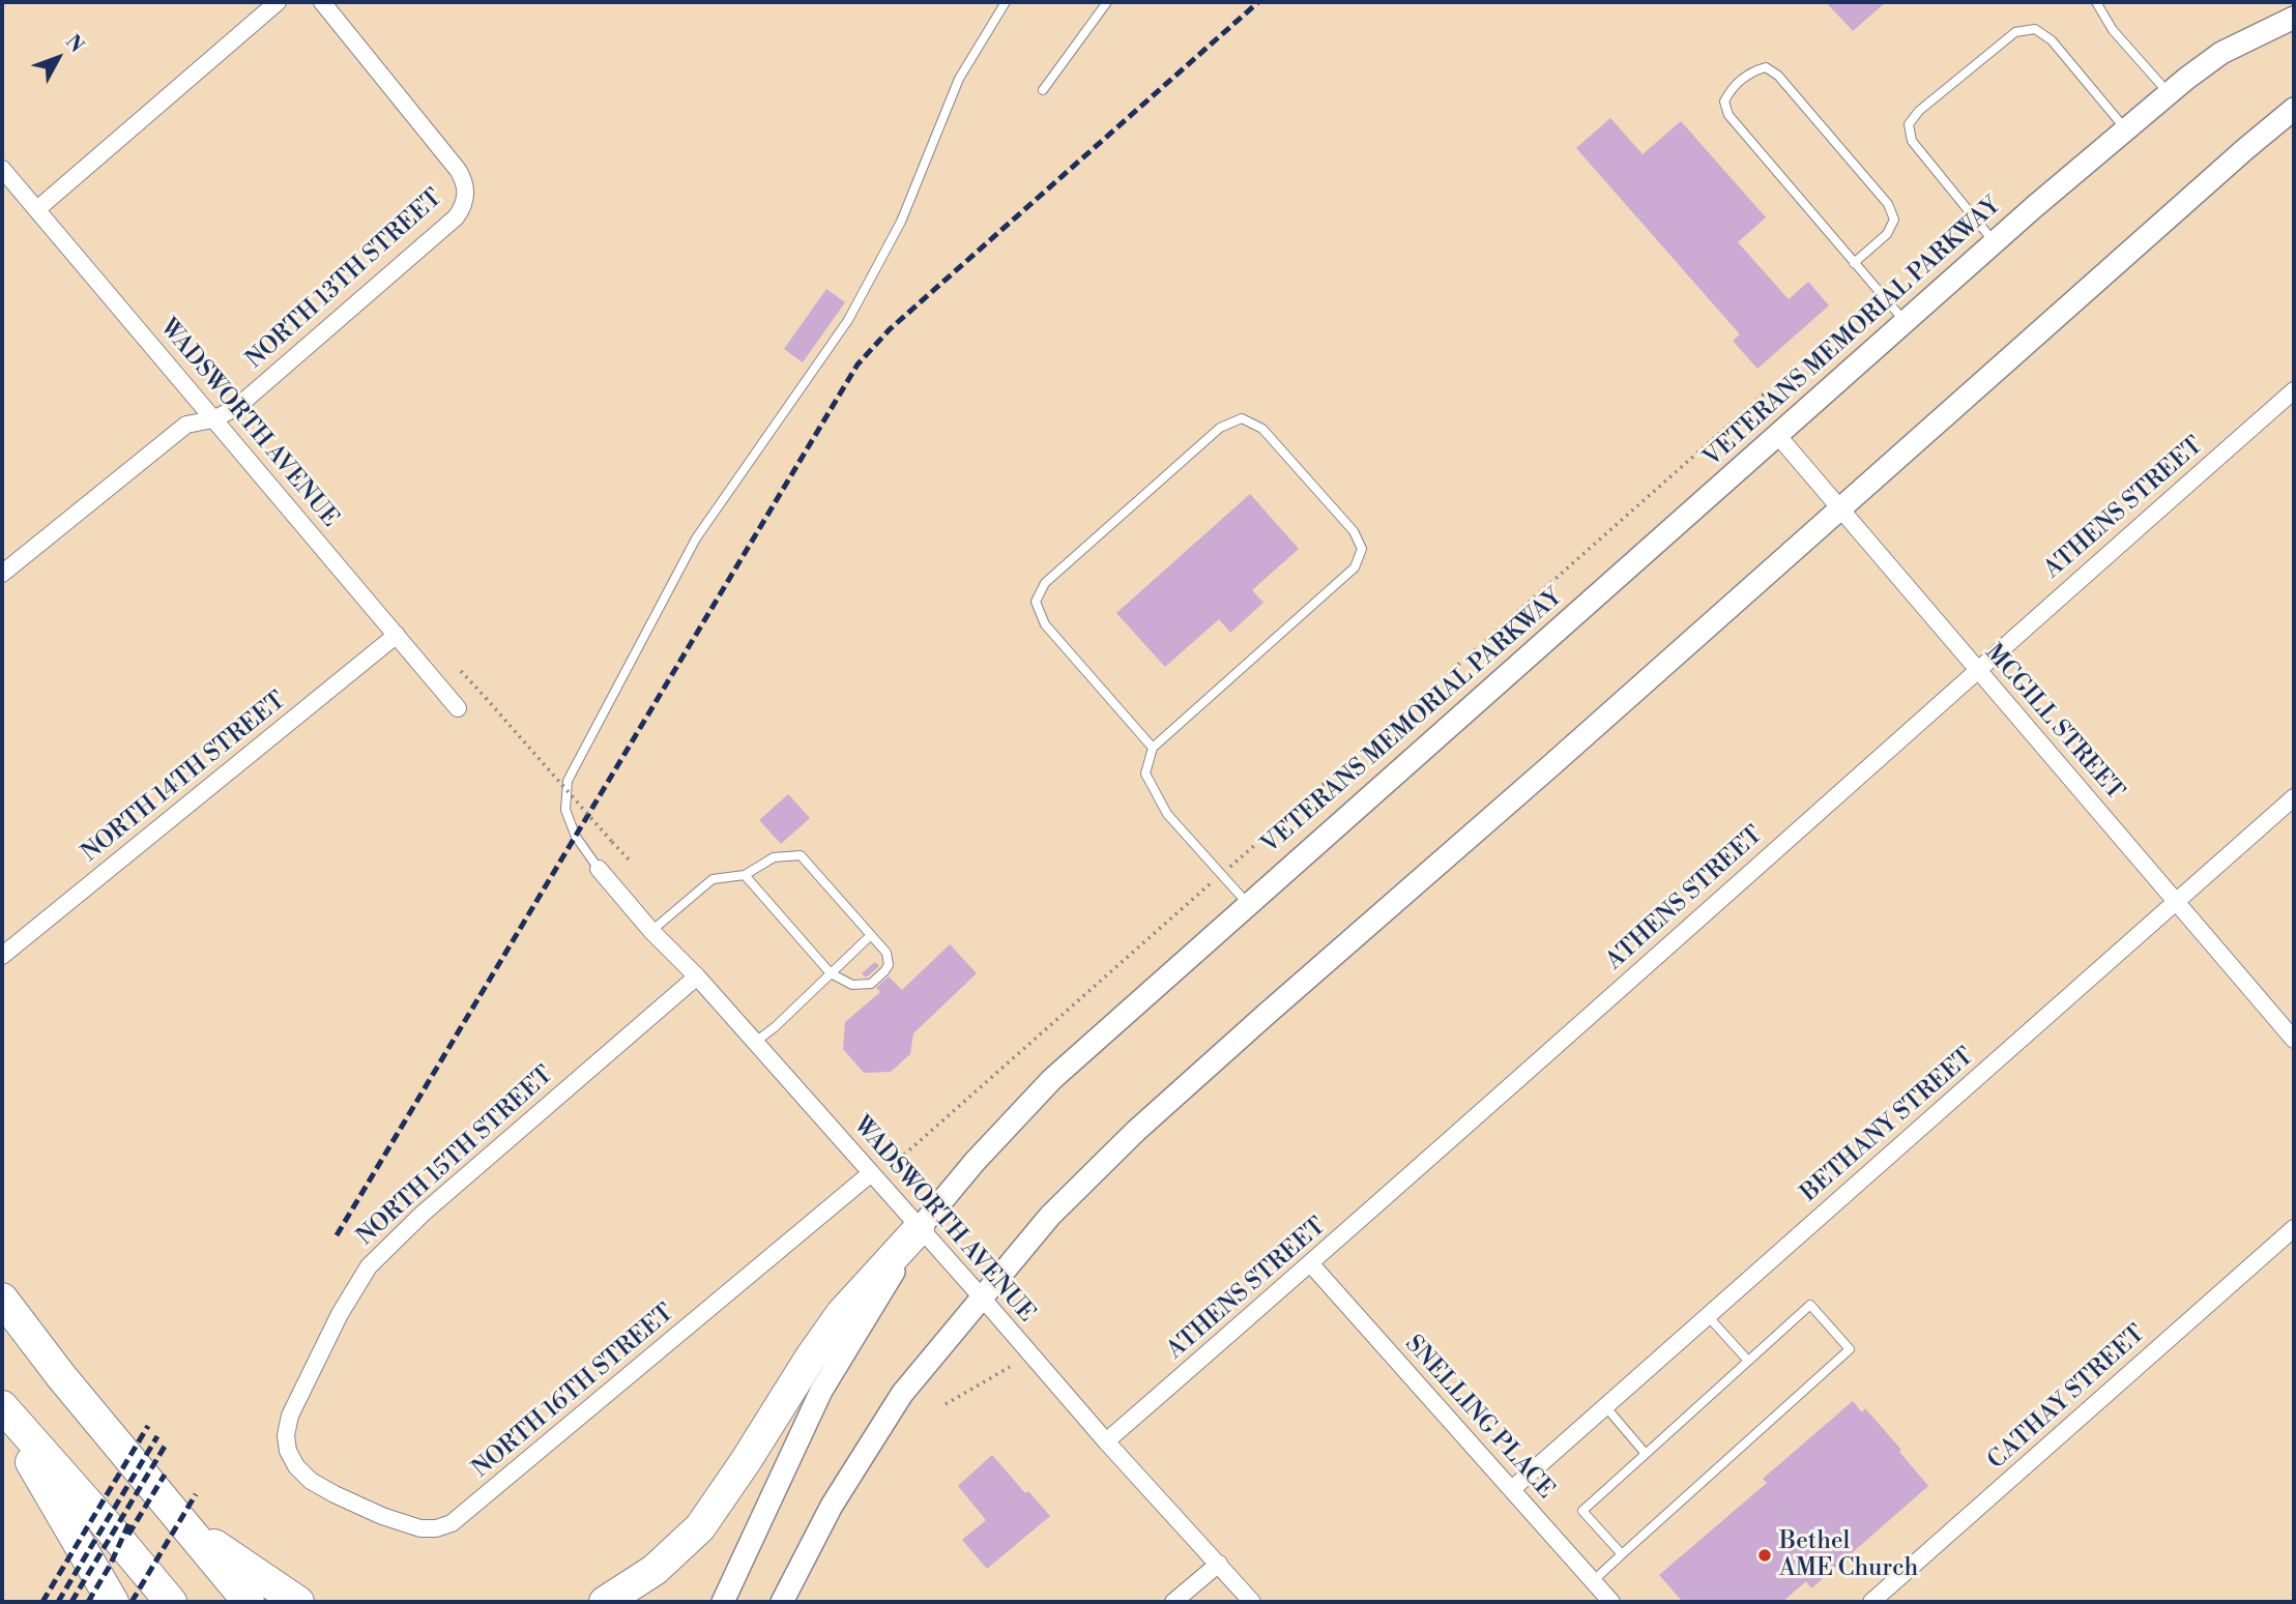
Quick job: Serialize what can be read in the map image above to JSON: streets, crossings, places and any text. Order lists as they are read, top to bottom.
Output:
{
  "streets": {
    "street": [
      "NORTH 13TH STREET",
      "VETERANS MEMORIAL PARKWAY",
      "WADSWORTH AVENUE",
      "ATHENS STREET",
      "MCGILL STREET",
      "NORTH 14TH STREET",
      "BETHANY STREET",
      "NORTH 15TH STREET",
      "NORTH 16TH STREET",
      "CATHAY STREET",
      "SNELLING PLACE"
    ]
  },
  "crossings": [
    ["NORTH 13TH STREET", "WADSWORTH AVENUE"],
    ["VETERANS MEMORIAL PARKWAY", "WADSWORTH AVENUE"],
    ["VETERANS MEMORIAL PARKWAY", "MCGILL STREET"],
    ["WADSWORTH AVENUE", "ATHENS STREET"],
    ["WADSWORTH AVENUE", "NORTH 14TH STREET"],
    ["WADSWORTH AVENUE", "NORTH 15TH STREET"],
    ["WADSWORTH AVENUE", "NORTH 16TH STREET"],
    ["ATHENS STREET", "MCGILL STREET"],
    ["ATHENS STREET", "SNELLING PLACE"],
    ["MCGILL STREET", "BETHANY STREET"],
    ["BETHANY STREET", "SNELLING PLACE"],
    ["NORTH 15TH STREET", "NORTH 16TH STREET"]
  ],
  "places": ["Bethel AME Church"],
  "north": "top right"
}
